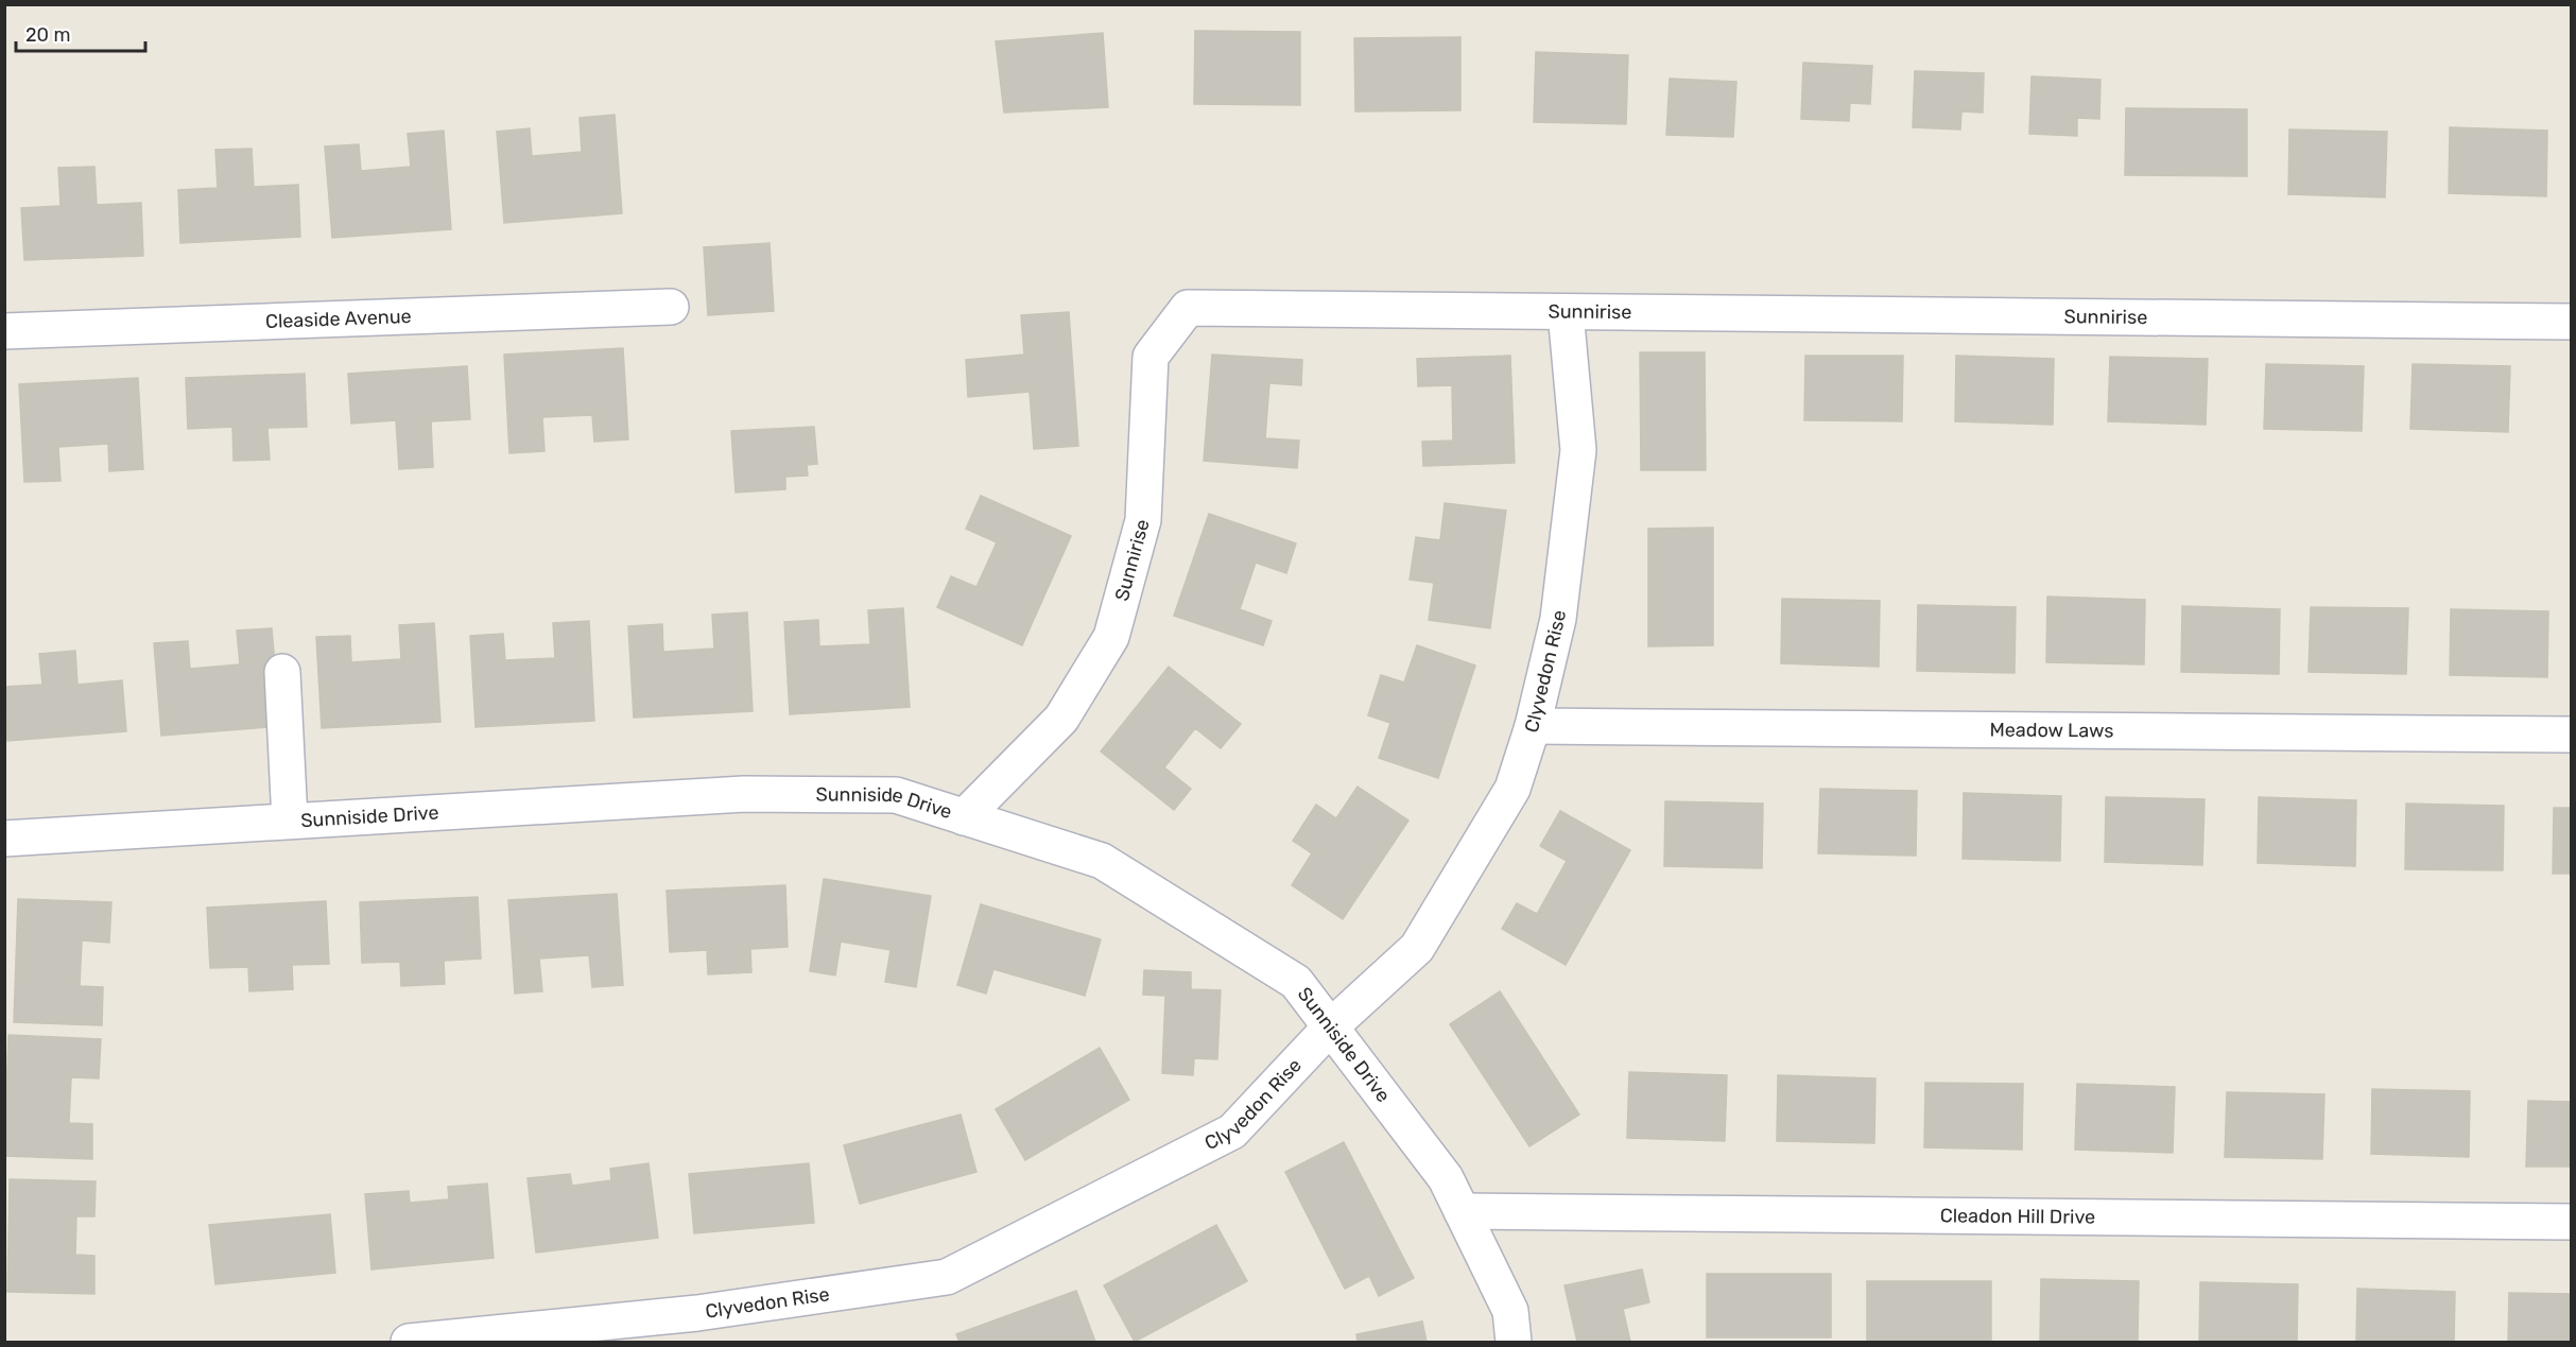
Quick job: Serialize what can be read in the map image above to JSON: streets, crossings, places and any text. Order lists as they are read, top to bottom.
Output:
{
  "streets": {
    "street": [
      "Sunnirise",
      "Cleaside Avenue",
      "Clyvedon Rise",
      "Meadow Laws",
      "Sunniside Drive",
      "Cleadon Hill Drive"
    ]
  },
  "crossings": [
    ["Sunnirise", "Clyvedon Rise"],
    ["Sunnirise", "Sunniside Drive"],
    ["Clyvedon Rise", "Meadow Laws"],
    ["Clyvedon Rise", "Sunniside Drive"],
    ["Sunniside Drive", "Cleadon Hill Drive"]
  ],
  "scale_bar": "20 m"
}
